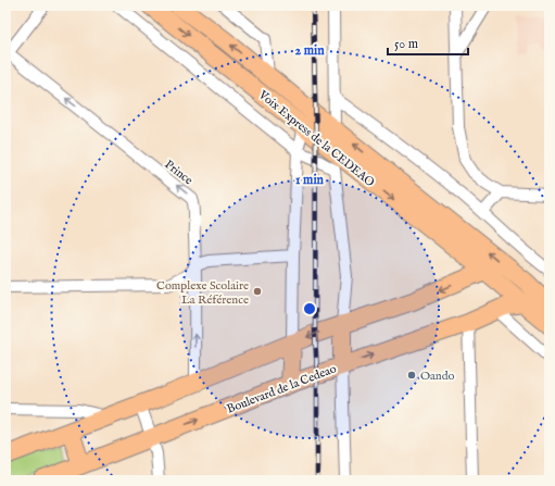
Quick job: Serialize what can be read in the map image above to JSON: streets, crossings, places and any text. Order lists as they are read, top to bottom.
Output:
{
  "streets": {
    "main road": ["Voix Express de la CEDEAO", "Boulevard de la Cedeao"],
    "street": ["Prince"]
  },
  "one_way": ["Prince"],
  "places": ["Complexe Scolaire La Référence", "Oando"],
  "scale_bar": "50 m",
  "rings": ["2 min", "1 min"]
}
